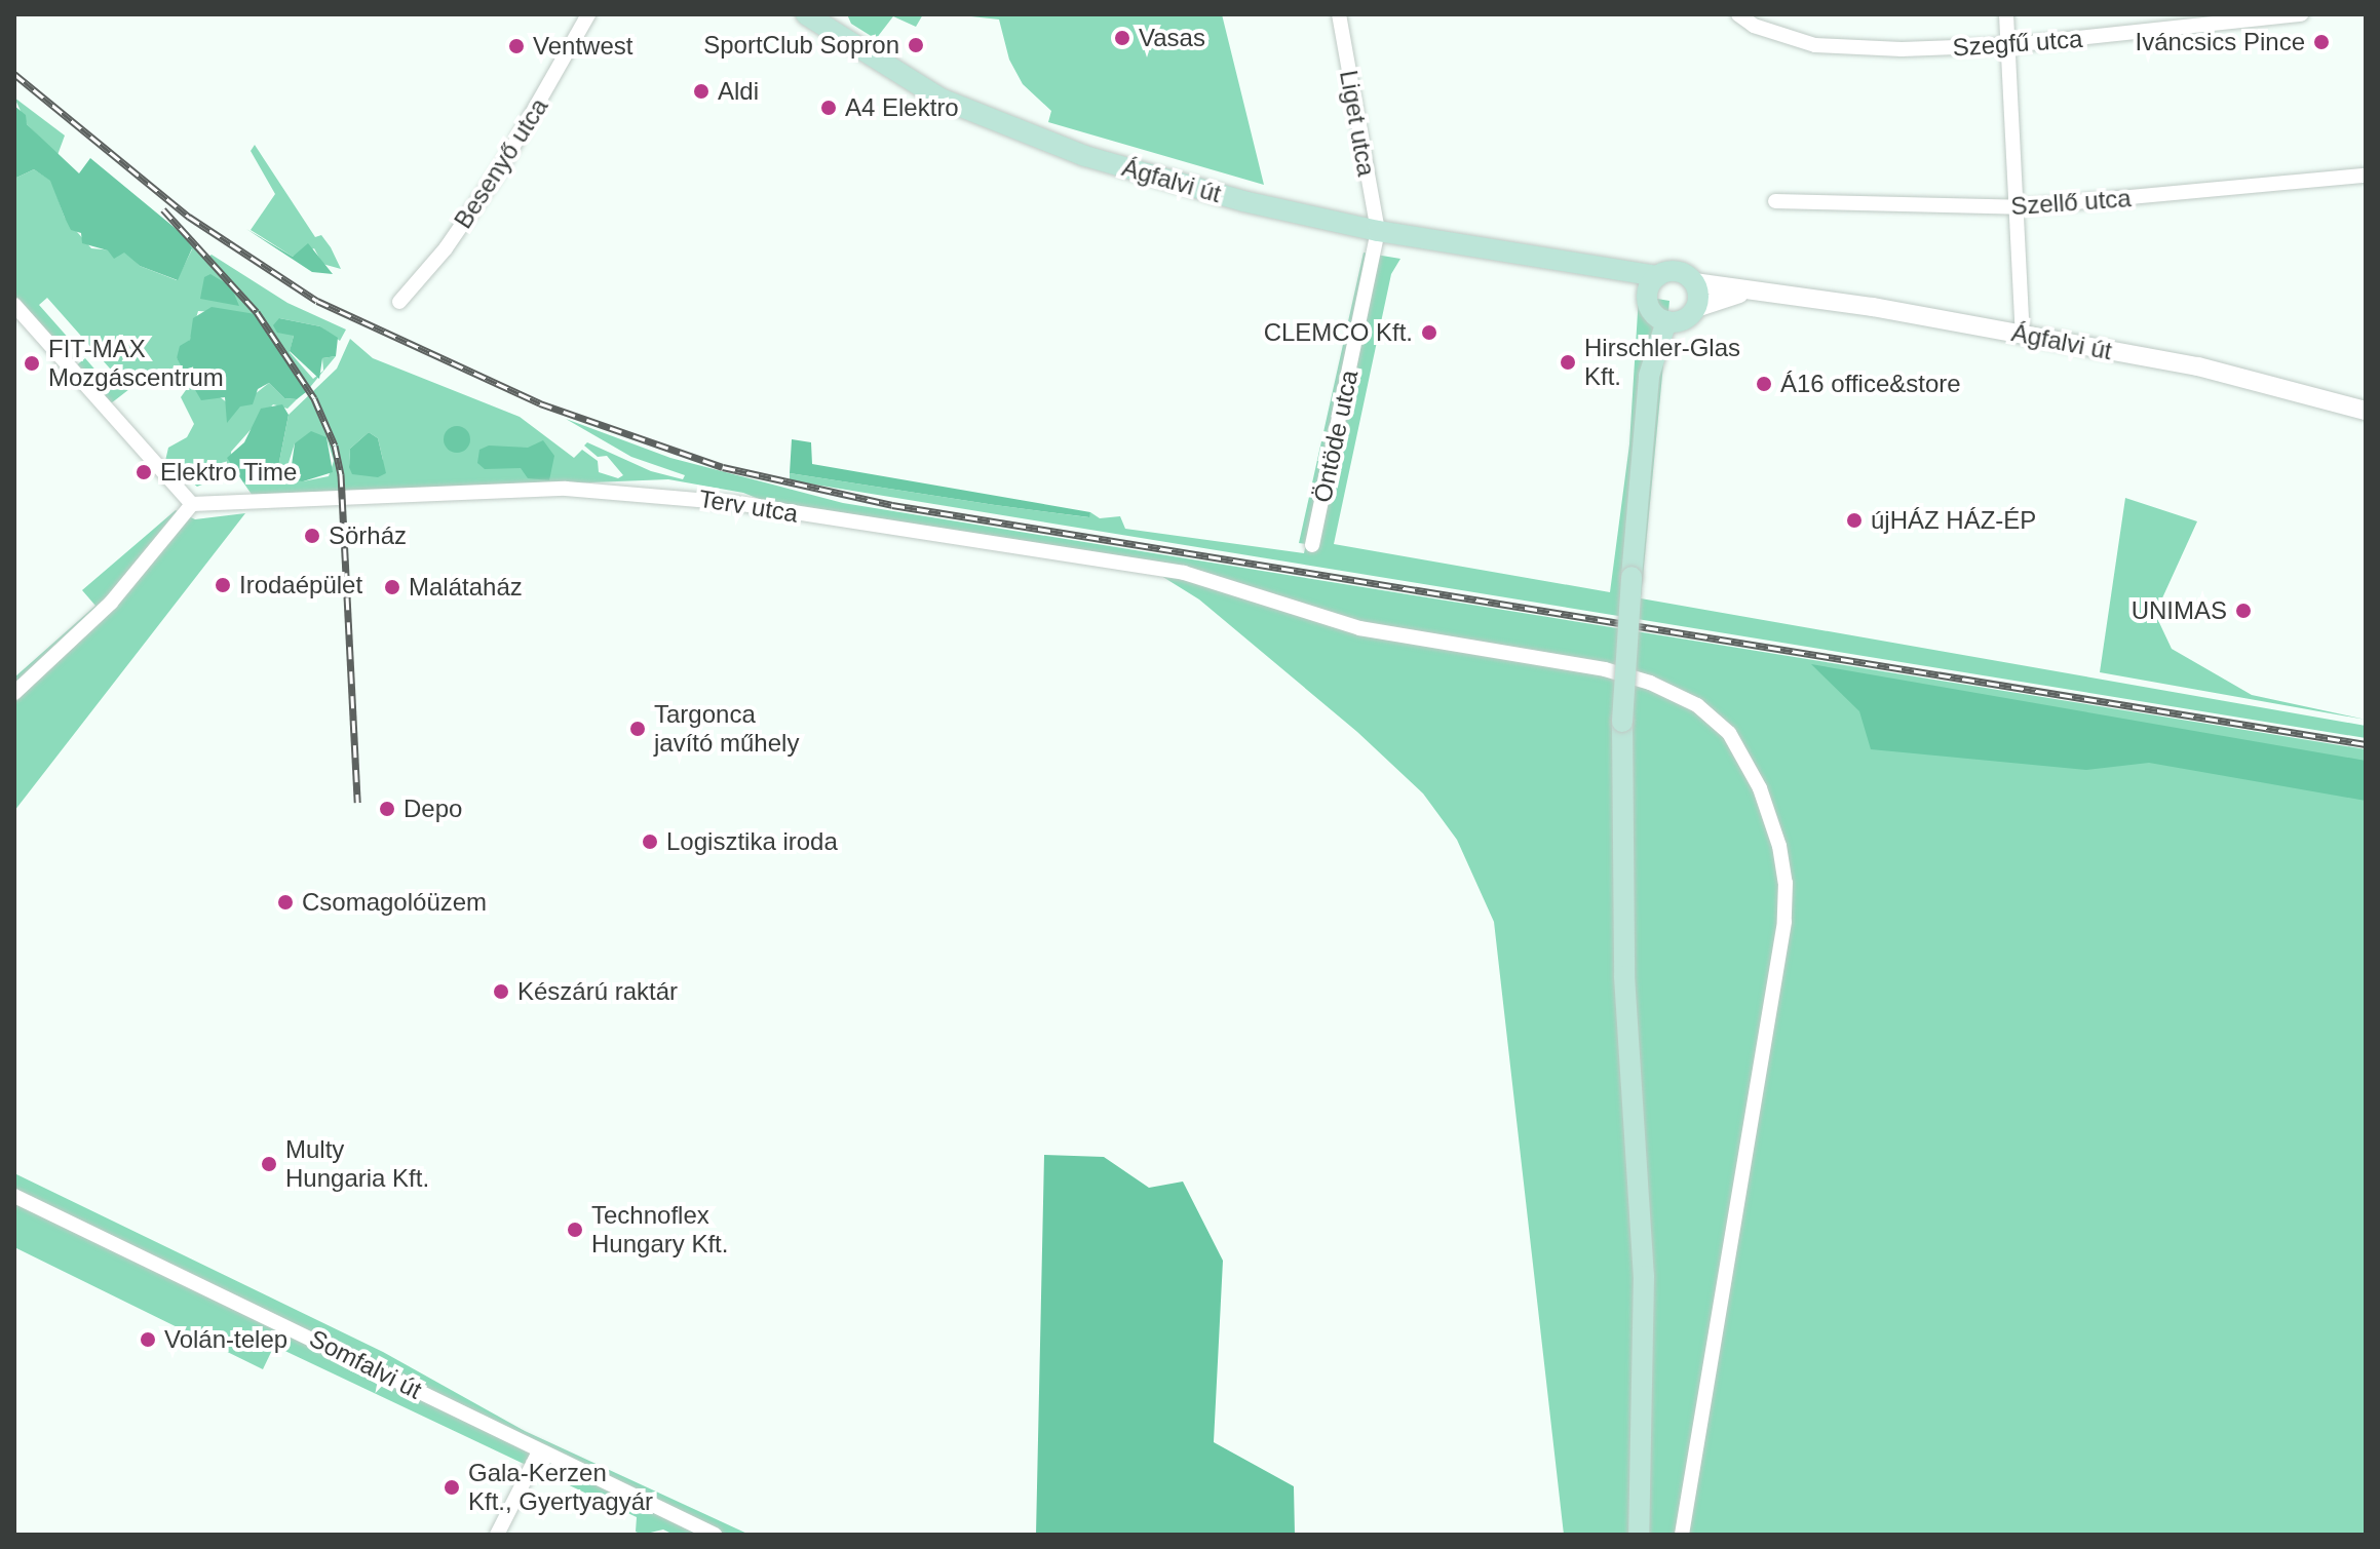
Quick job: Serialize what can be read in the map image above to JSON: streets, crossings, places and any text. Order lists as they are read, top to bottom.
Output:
{
  "streets": {
    "main road": ["Ágfalvi út"],
    "street": [
      "Szegfű utca",
      "Liget utca",
      "Besenyő utca",
      "Szellő utca",
      "Öntöde utca",
      "Terv utca",
      "Somfalvi út"
    ]
  },
  "crossings": [
    ["Liget utca", "Ágfalvi út"],
    ["Liget utca", "Öntöde utca"],
    ["Ágfalvi út", "Öntöde utca"]
  ],
  "places": [
    "Vasas",
    "Iváncsics Pince",
    "SportClub Sopron",
    "Ventwest",
    "Aldi",
    "A4 Elektro",
    "CLEMCO Kft.",
    "Hirschler-Glas Kft.",
    "FIT-MAX Mozgáscentrum",
    "Á16 office&store",
    "Elektro Time",
    "újHÁZ HÁZ-ÉP",
    "Sörház",
    "Irodaépület",
    "Malátaház",
    "UNIMAS",
    "Targonca javító műhely",
    "Depo",
    "Logisztika iroda",
    "Csomagolóüzem",
    "Készárú raktár",
    "Multy Hungaria Kft.",
    "Technoflex Hungary Kft.",
    "Volán-telep",
    "Gala-Kerzen Kft., Gyertyagyár"
  ]
}
